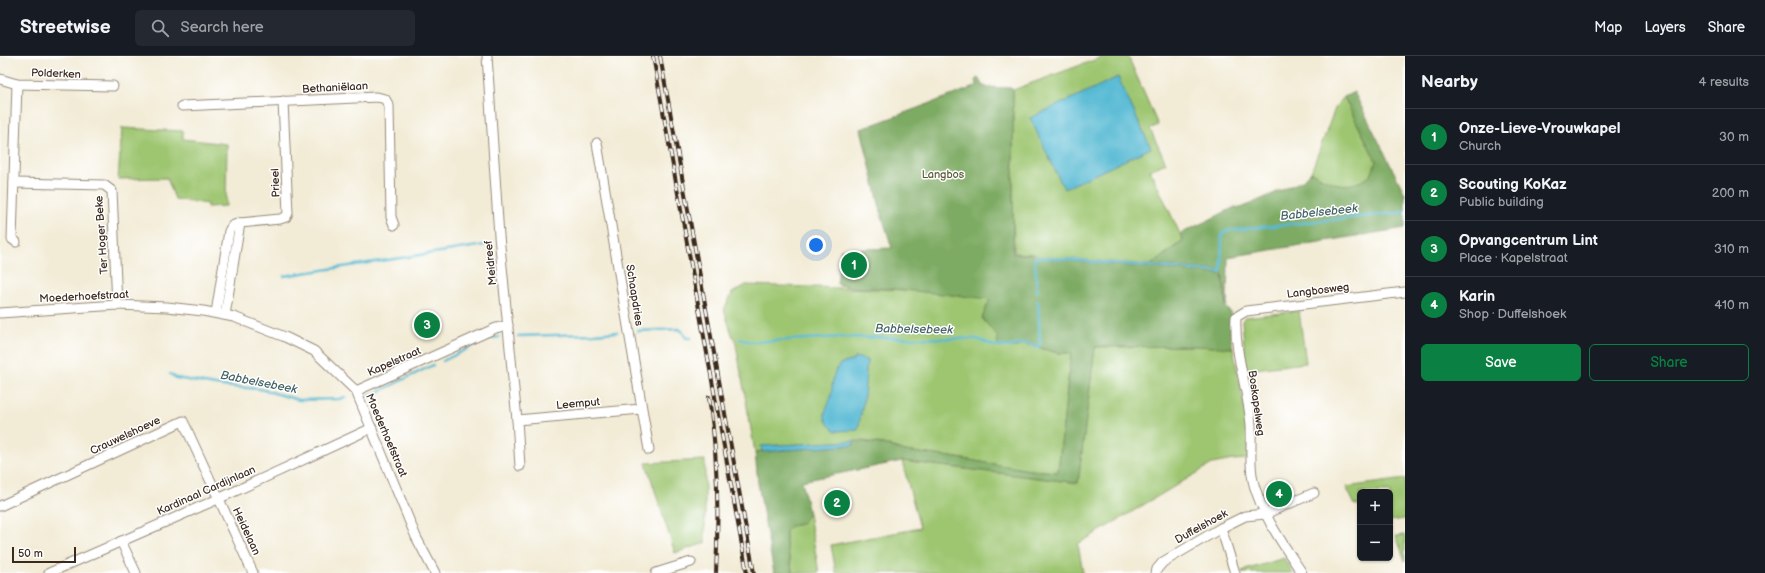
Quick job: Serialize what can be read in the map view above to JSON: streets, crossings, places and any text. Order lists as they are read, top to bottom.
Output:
{
  "streets": {
    "street": [
      "Polderken",
      "Bethaniëlaan",
      "Prieel",
      "Ter Hoger Beke",
      "Meidreef",
      "Langbosweg",
      "Schaapdries",
      "Moederhoefstraat",
      "Kapelstraat",
      "Leemput",
      "Boskapelweg",
      "Crauwelshoeve",
      "Kardinaal Cardijnlaan",
      "Duffelshoek",
      "Heidelaan"
    ]
  },
  "crossings": [
    ["Bethaniëlaan", "Prieel"],
    ["Prieel", "Moederhoefstraat"],
    ["Ter Hoger Beke", "Moederhoefstraat"],
    ["Meidreef", "Kapelstraat"],
    ["Meidreef", "Leemput"],
    ["Langbosweg", "Boskapelweg"],
    ["Schaapdries", "Leemput"],
    ["Moederhoefstraat", "Kapelstraat"],
    ["Moederhoefstraat", "Kardinaal Cardijnlaan"],
    ["Boskapelweg", "Duffelshoek"],
    ["Crauwelshoeve", "Kardinaal Cardijnlaan"],
    ["Crauwelshoeve", "Heidelaan"],
    ["Kardinaal Cardijnlaan", "Heidelaan"]
  ],
  "water": ["Babbelsebeek"],
  "parks": ["Langbos"],
  "scale_bar": "50 m",
  "page": {
    "header": "Streetwise",
    "search": "Search here",
    "nav": ["Map", "Layers", "Share"],
    "heading": ["Nearby", "4 results"],
    "list": [
      {
        "mark": "1",
        "name": "Onze-Lieve-Vrouwkapel",
        "note": "Church",
        "value": "30 m"
      },
      {
        "mark": "2",
        "name": "Scouting KoKaz",
        "note": "Public building",
        "value": "200 m"
      },
      {
        "mark": "3",
        "name": "Opvangcentrum Lint",
        "note": "Place · Kapelstraat",
        "value": "310 m"
      },
      {
        "mark": "4",
        "name": "Karin",
        "note": "Shop · Duffelshoek",
        "value": "410 m"
      }
    ],
    "pins": [
      "1",
      "3",
      "4",
      "2"
    ],
    "buttons": ["Save", "Share"],
    "map_buttons": ["+", "−"],
    "scale": "50 m"
  }
}
